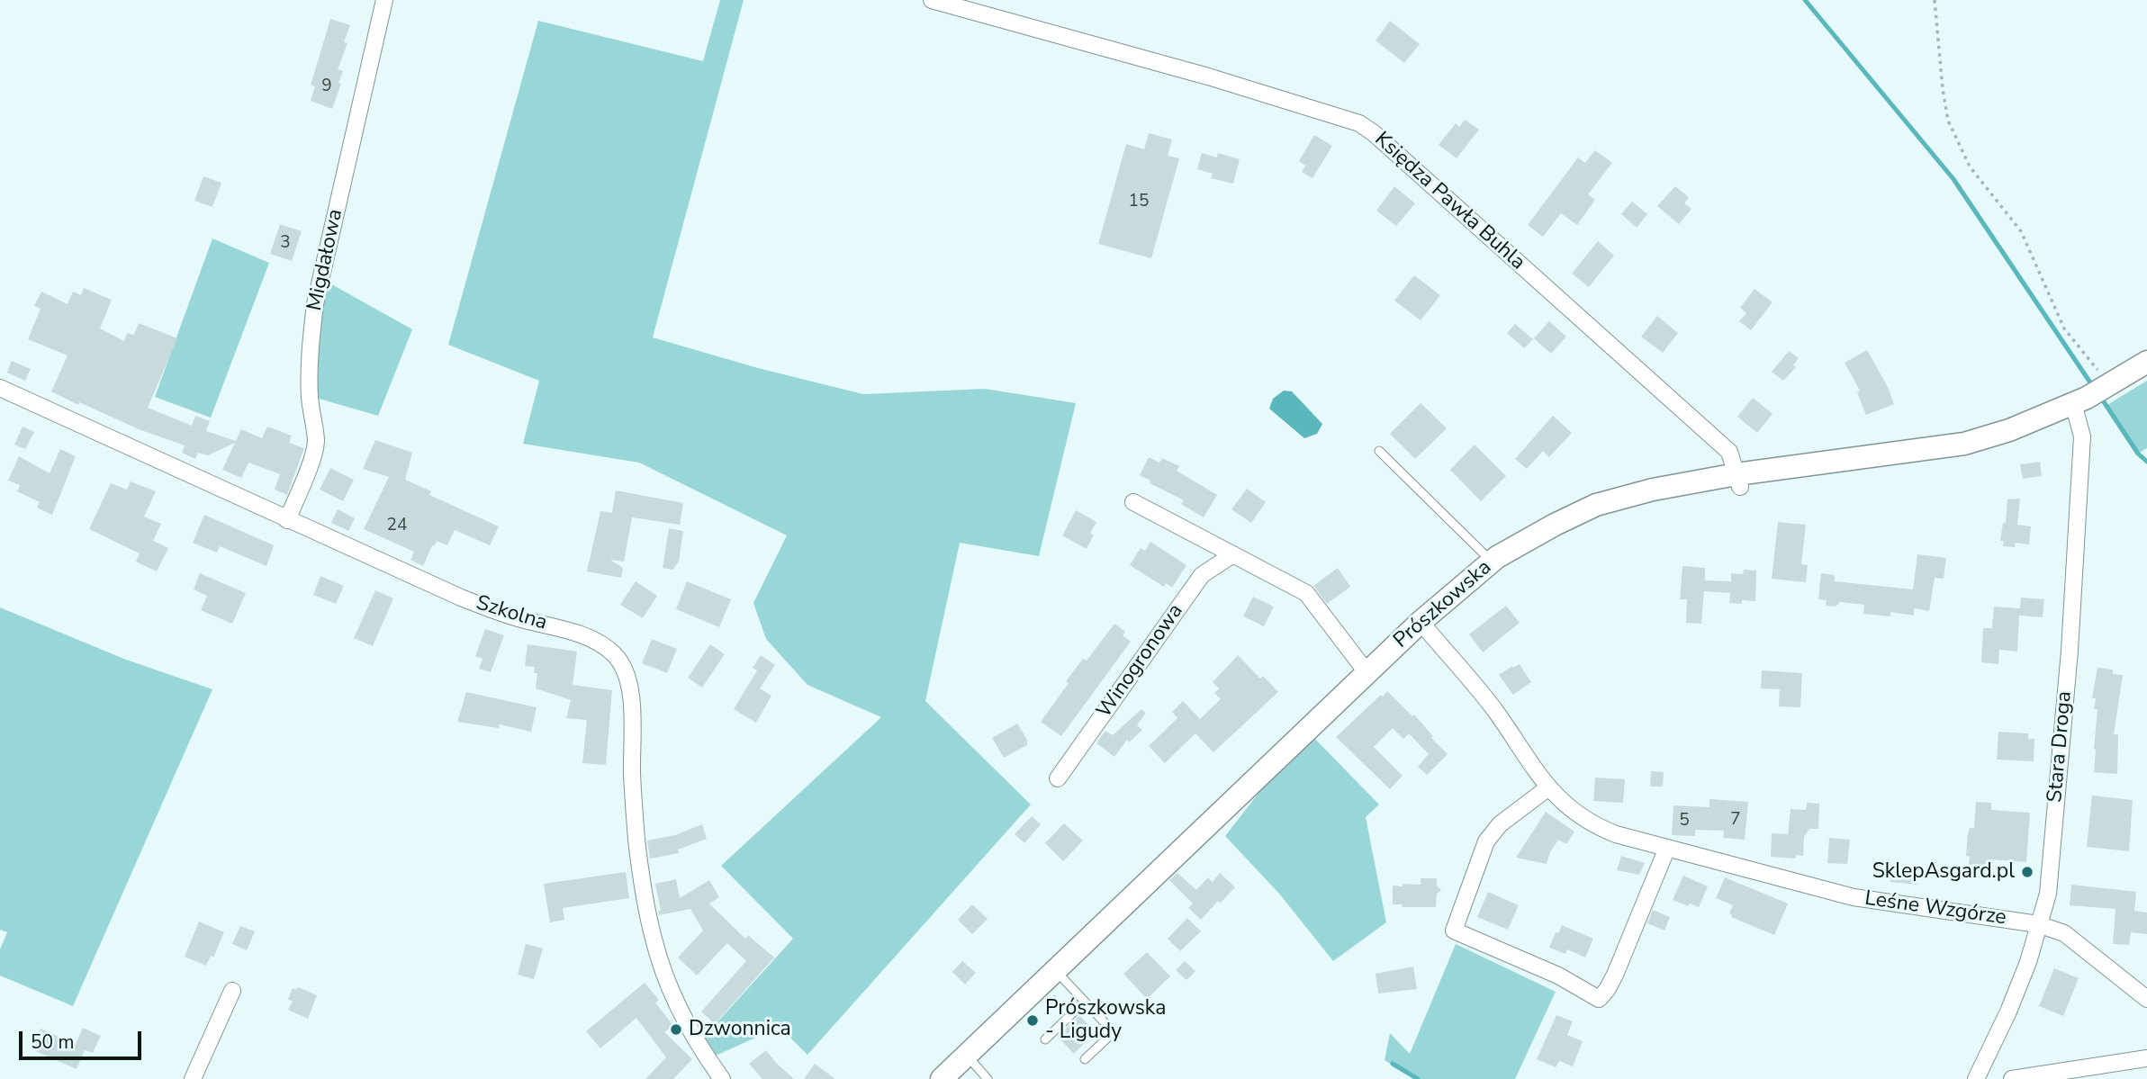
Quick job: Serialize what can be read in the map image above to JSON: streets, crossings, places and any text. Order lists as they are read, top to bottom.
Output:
{
  "streets": {
    "main road": ["Prószkowska"],
    "street": [
      "Księdza Pawła Buhla",
      "Migdałowa",
      "Szkolna",
      "Winogronowa",
      "Stara Droga",
      "Leśne Wzgórze"
    ]
  },
  "crossings": [
    ["Księdza Pawła Buhla", "Prószkowska"],
    ["Migdałowa", "Szkolna"],
    ["Prószkowska", "Stara Droga"],
    ["Prószkowska", "Leśne Wzgórze"],
    ["Stara Droga", "Leśne Wzgórze"]
  ],
  "places": ["SklepAsgard.pl", "Prószkowska - Ligudy", "Dzwonnica"],
  "house_numbers": [
    "9",
    "15",
    "3",
    "24",
    "7",
    "5"
  ],
  "scale_bar": "50 m"
}
